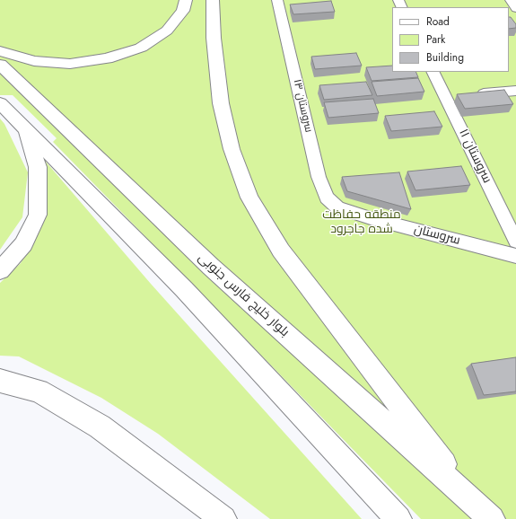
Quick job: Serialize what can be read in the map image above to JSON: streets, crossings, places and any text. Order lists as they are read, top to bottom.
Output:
{
  "streets": {
    "highway": ["بلوار خلیج فارس جنوبی"],
    "street": ["سروستان ۱۳", "سروستان ۱۱", "سروستان"]
  },
  "crossings": [
    ["سروستان ۱۳", "سروستان"]
  ],
  "parks": ["منطقه حفاظت شده جاجرود"],
  "legend": ["Road", "Park", "Building"]
}
